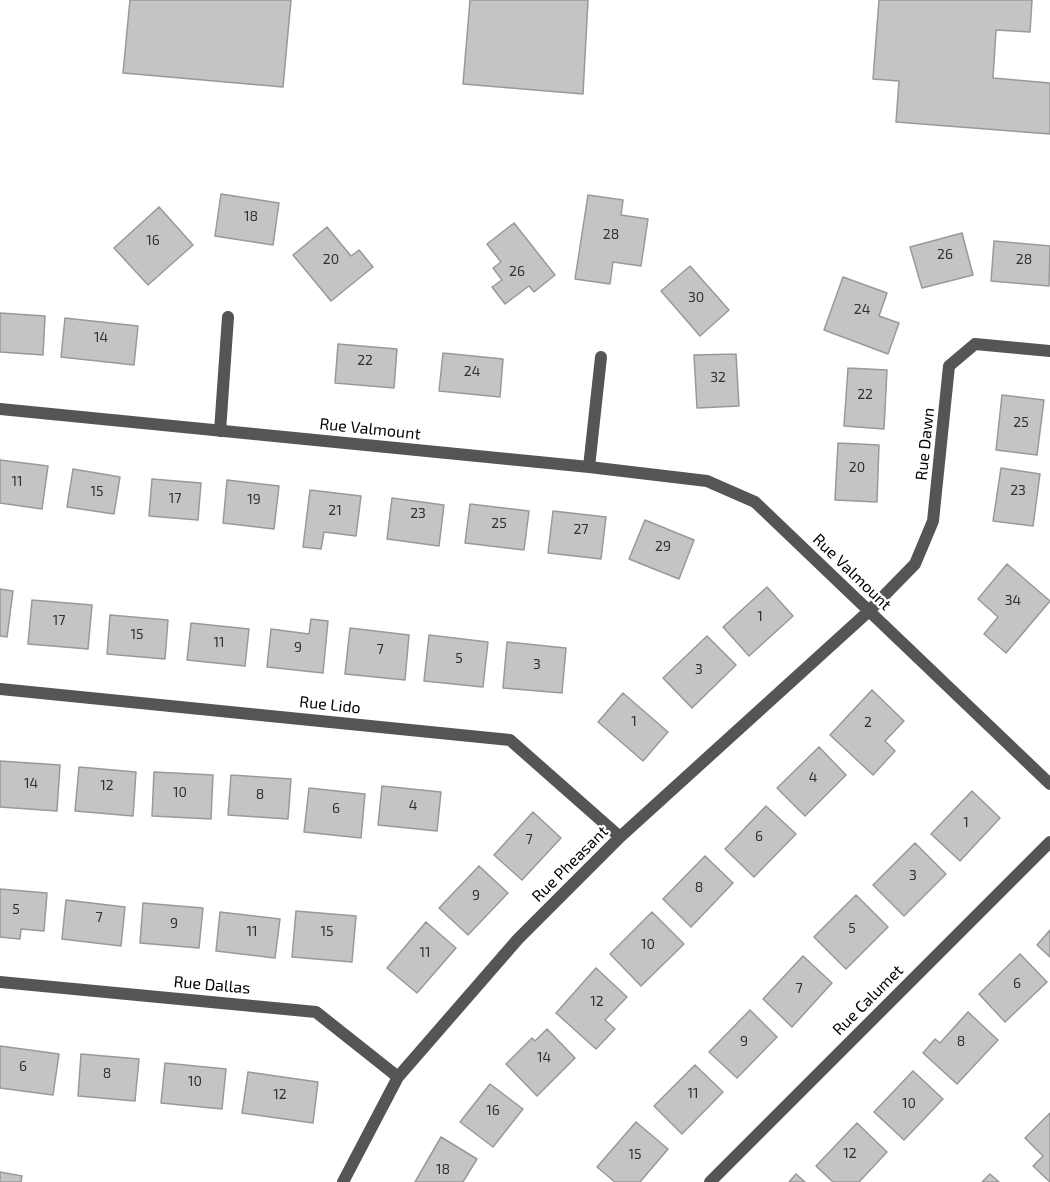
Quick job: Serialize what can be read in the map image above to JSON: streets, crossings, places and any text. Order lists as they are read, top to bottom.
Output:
{
  "streets": {
    "street": [
      "Rue Valmount",
      "Rue Dawn",
      "Rue Lido",
      "Rue Pheasant",
      "Rue Dallas",
      "Rue Calumet"
    ]
  },
  "crossings": [
    ["Rue Valmount", "Rue Dawn"],
    ["Rue Valmount", "Rue Pheasant"],
    ["Rue Dawn", "Rue Pheasant"],
    ["Rue Lido", "Rue Pheasant"],
    ["Rue Pheasant", "Rue Dallas"]
  ],
  "house_numbers": [
    "18",
    "28",
    "16",
    "26",
    "20",
    "28",
    "26",
    "30",
    "24",
    "14",
    "22",
    "24",
    "32",
    "22",
    "25",
    "20",
    "11",
    "23",
    "15",
    "17",
    "19",
    "21",
    "23",
    "25",
    "27",
    "29",
    "34",
    "1",
    "17",
    "15",
    "11",
    "9",
    "7",
    "5",
    "3",
    "3",
    "1",
    "2",
    "4",
    "14",
    "12",
    "10",
    "8",
    "4",
    "6",
    "1",
    "6",
    "7",
    "3",
    "8",
    "9",
    "5",
    "7",
    "9",
    "5",
    "11",
    "15",
    "10",
    "11",
    "6",
    "7",
    "12",
    "9",
    "8",
    "14",
    "6",
    "8",
    "10",
    "11",
    "12",
    "10",
    "16",
    "12",
    "15",
    "18"
  ]
}
